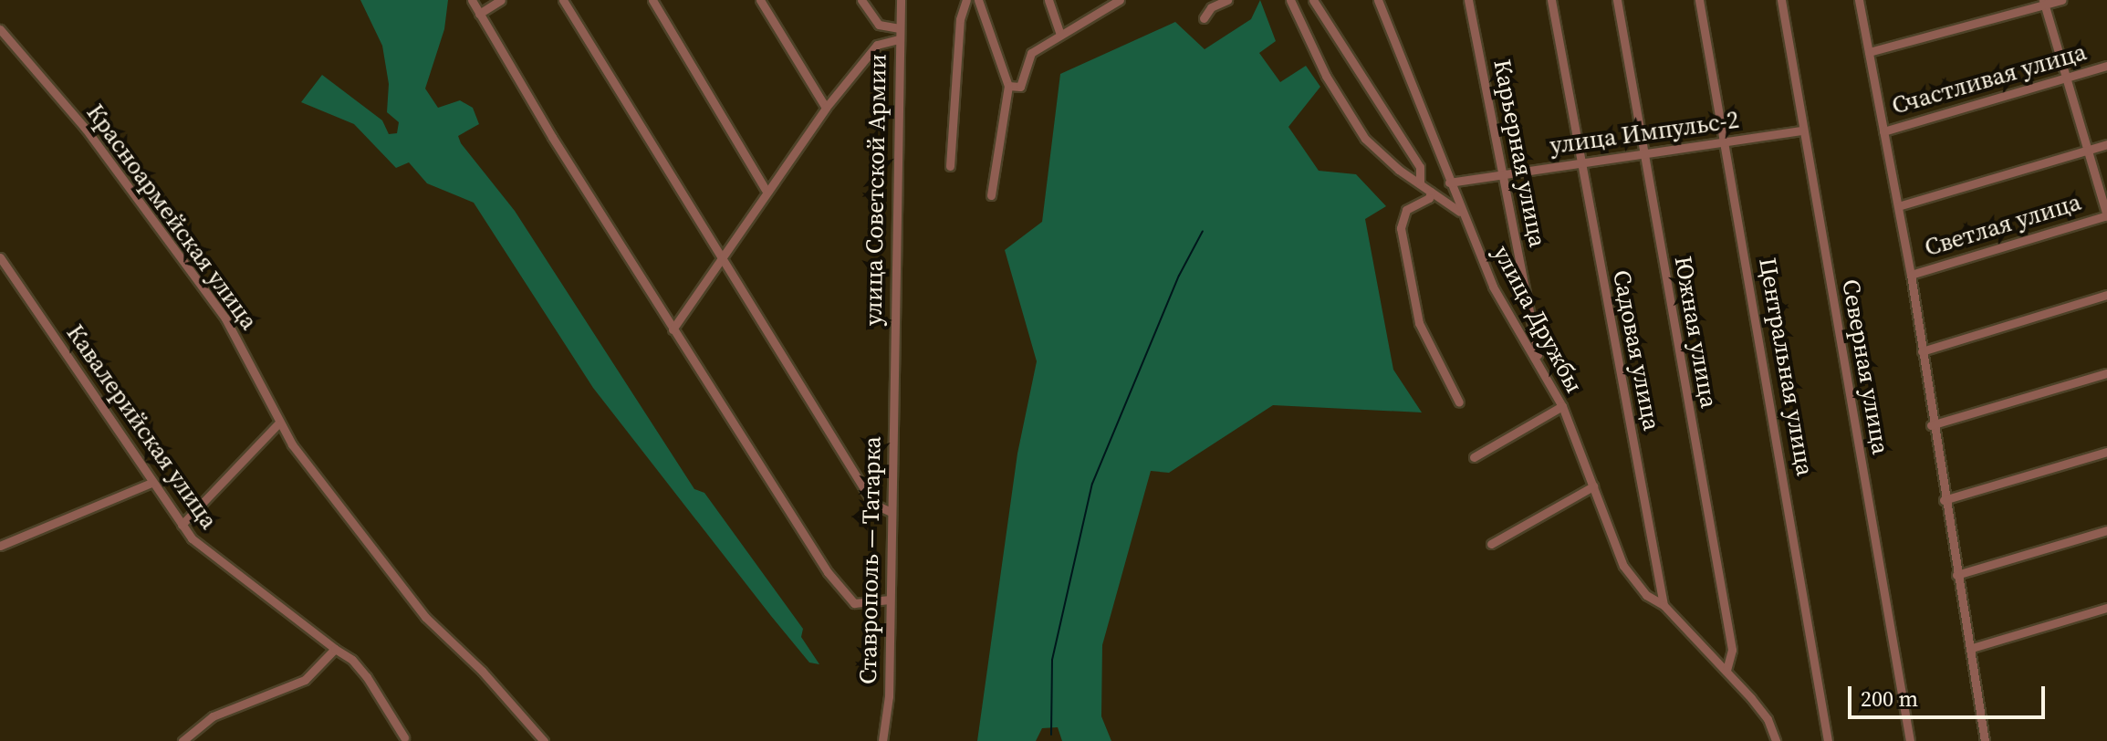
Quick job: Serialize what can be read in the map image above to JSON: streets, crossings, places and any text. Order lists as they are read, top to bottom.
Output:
{
  "streets": {
    "street": [
      "Счастливая улица",
      "улица Импульс-2",
      "Карьерная улица",
      "улица Советской Армии",
      "Красноармейская улица",
      "Светлая улица",
      "улица Дружбы",
      "Южная улица",
      "Садовая улица",
      "Центральная улица",
      "Северная улица",
      "Кавалерийская улица",
      "Ставрополь — Татарка"
    ]
  },
  "crossings": [
    ["улица Импульс-2", "Карьерная улица"],
    ["улица Импульс-2", "улица Дружбы"],
    ["улица Импульс-2", "Южная улица"],
    ["улица Импульс-2", "Садовая улица"],
    ["улица Импульс-2", "Центральная улица"],
    ["улица Импульс-2", "Северная улица"],
    ["Карьерная улица", "улица Дружбы"],
    ["улица Советской Армии", "Ставрополь — Татарка"],
    ["улица Дружбы", "Садовая улица"]
  ],
  "scale_bar": "200 m"
}
